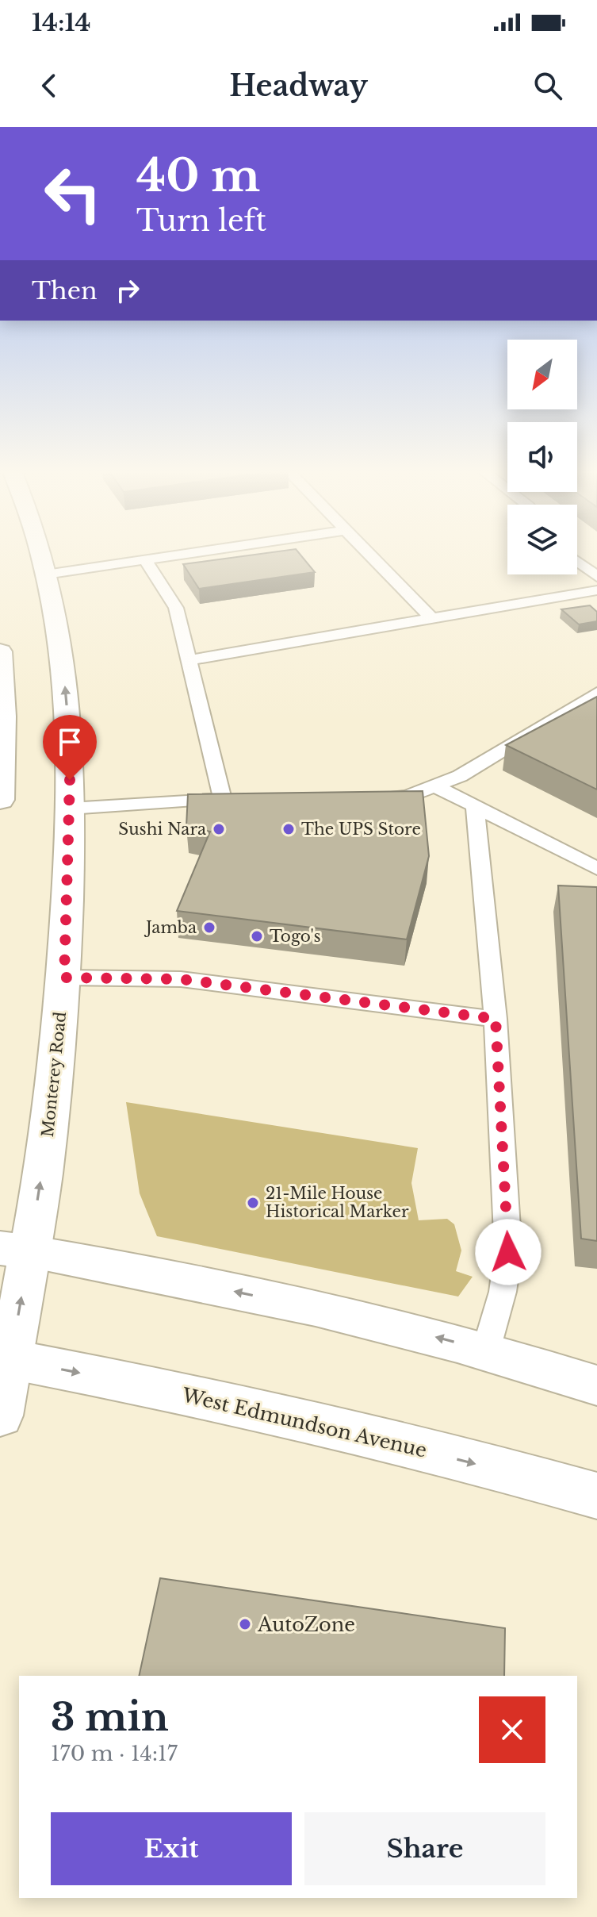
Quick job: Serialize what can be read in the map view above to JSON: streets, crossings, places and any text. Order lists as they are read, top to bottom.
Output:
{
  "streets": {
    "main road": ["Monterey Road", "West Edmundson Avenue"]
  },
  "crossings": [
    ["Monterey Road", "West Edmundson Avenue"]
  ],
  "one_way": ["Monterey Road"],
  "places": [
    "Sushi Nara",
    "The UPS Store",
    "Jamba",
    "Togo's",
    "21-Mile House Historical Marker",
    "AutoZone"
  ],
  "north": "bottom left",
  "page": {
    "status": "14:14",
    "header": "Headway",
    "turn": ["40 m", "Turn left"],
    "then": "Then",
    "heading": ["3 min", "170 m · 14:17"],
    "buttons": ["Exit", "Share"]
  }
}
